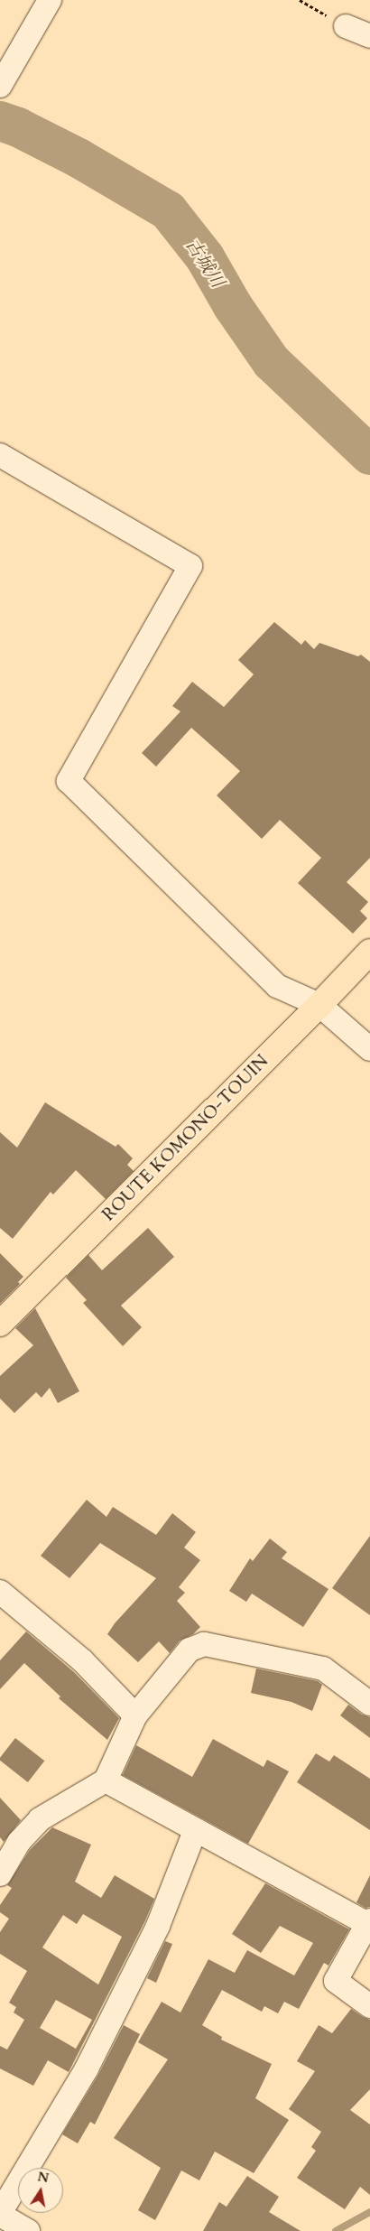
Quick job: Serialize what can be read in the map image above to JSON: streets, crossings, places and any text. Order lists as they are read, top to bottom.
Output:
{
  "streets": {
    "main road": ["ROUTE KOMONO-TOUIN"]
  },
  "water": ["古城川"],
  "north": "top"
}
